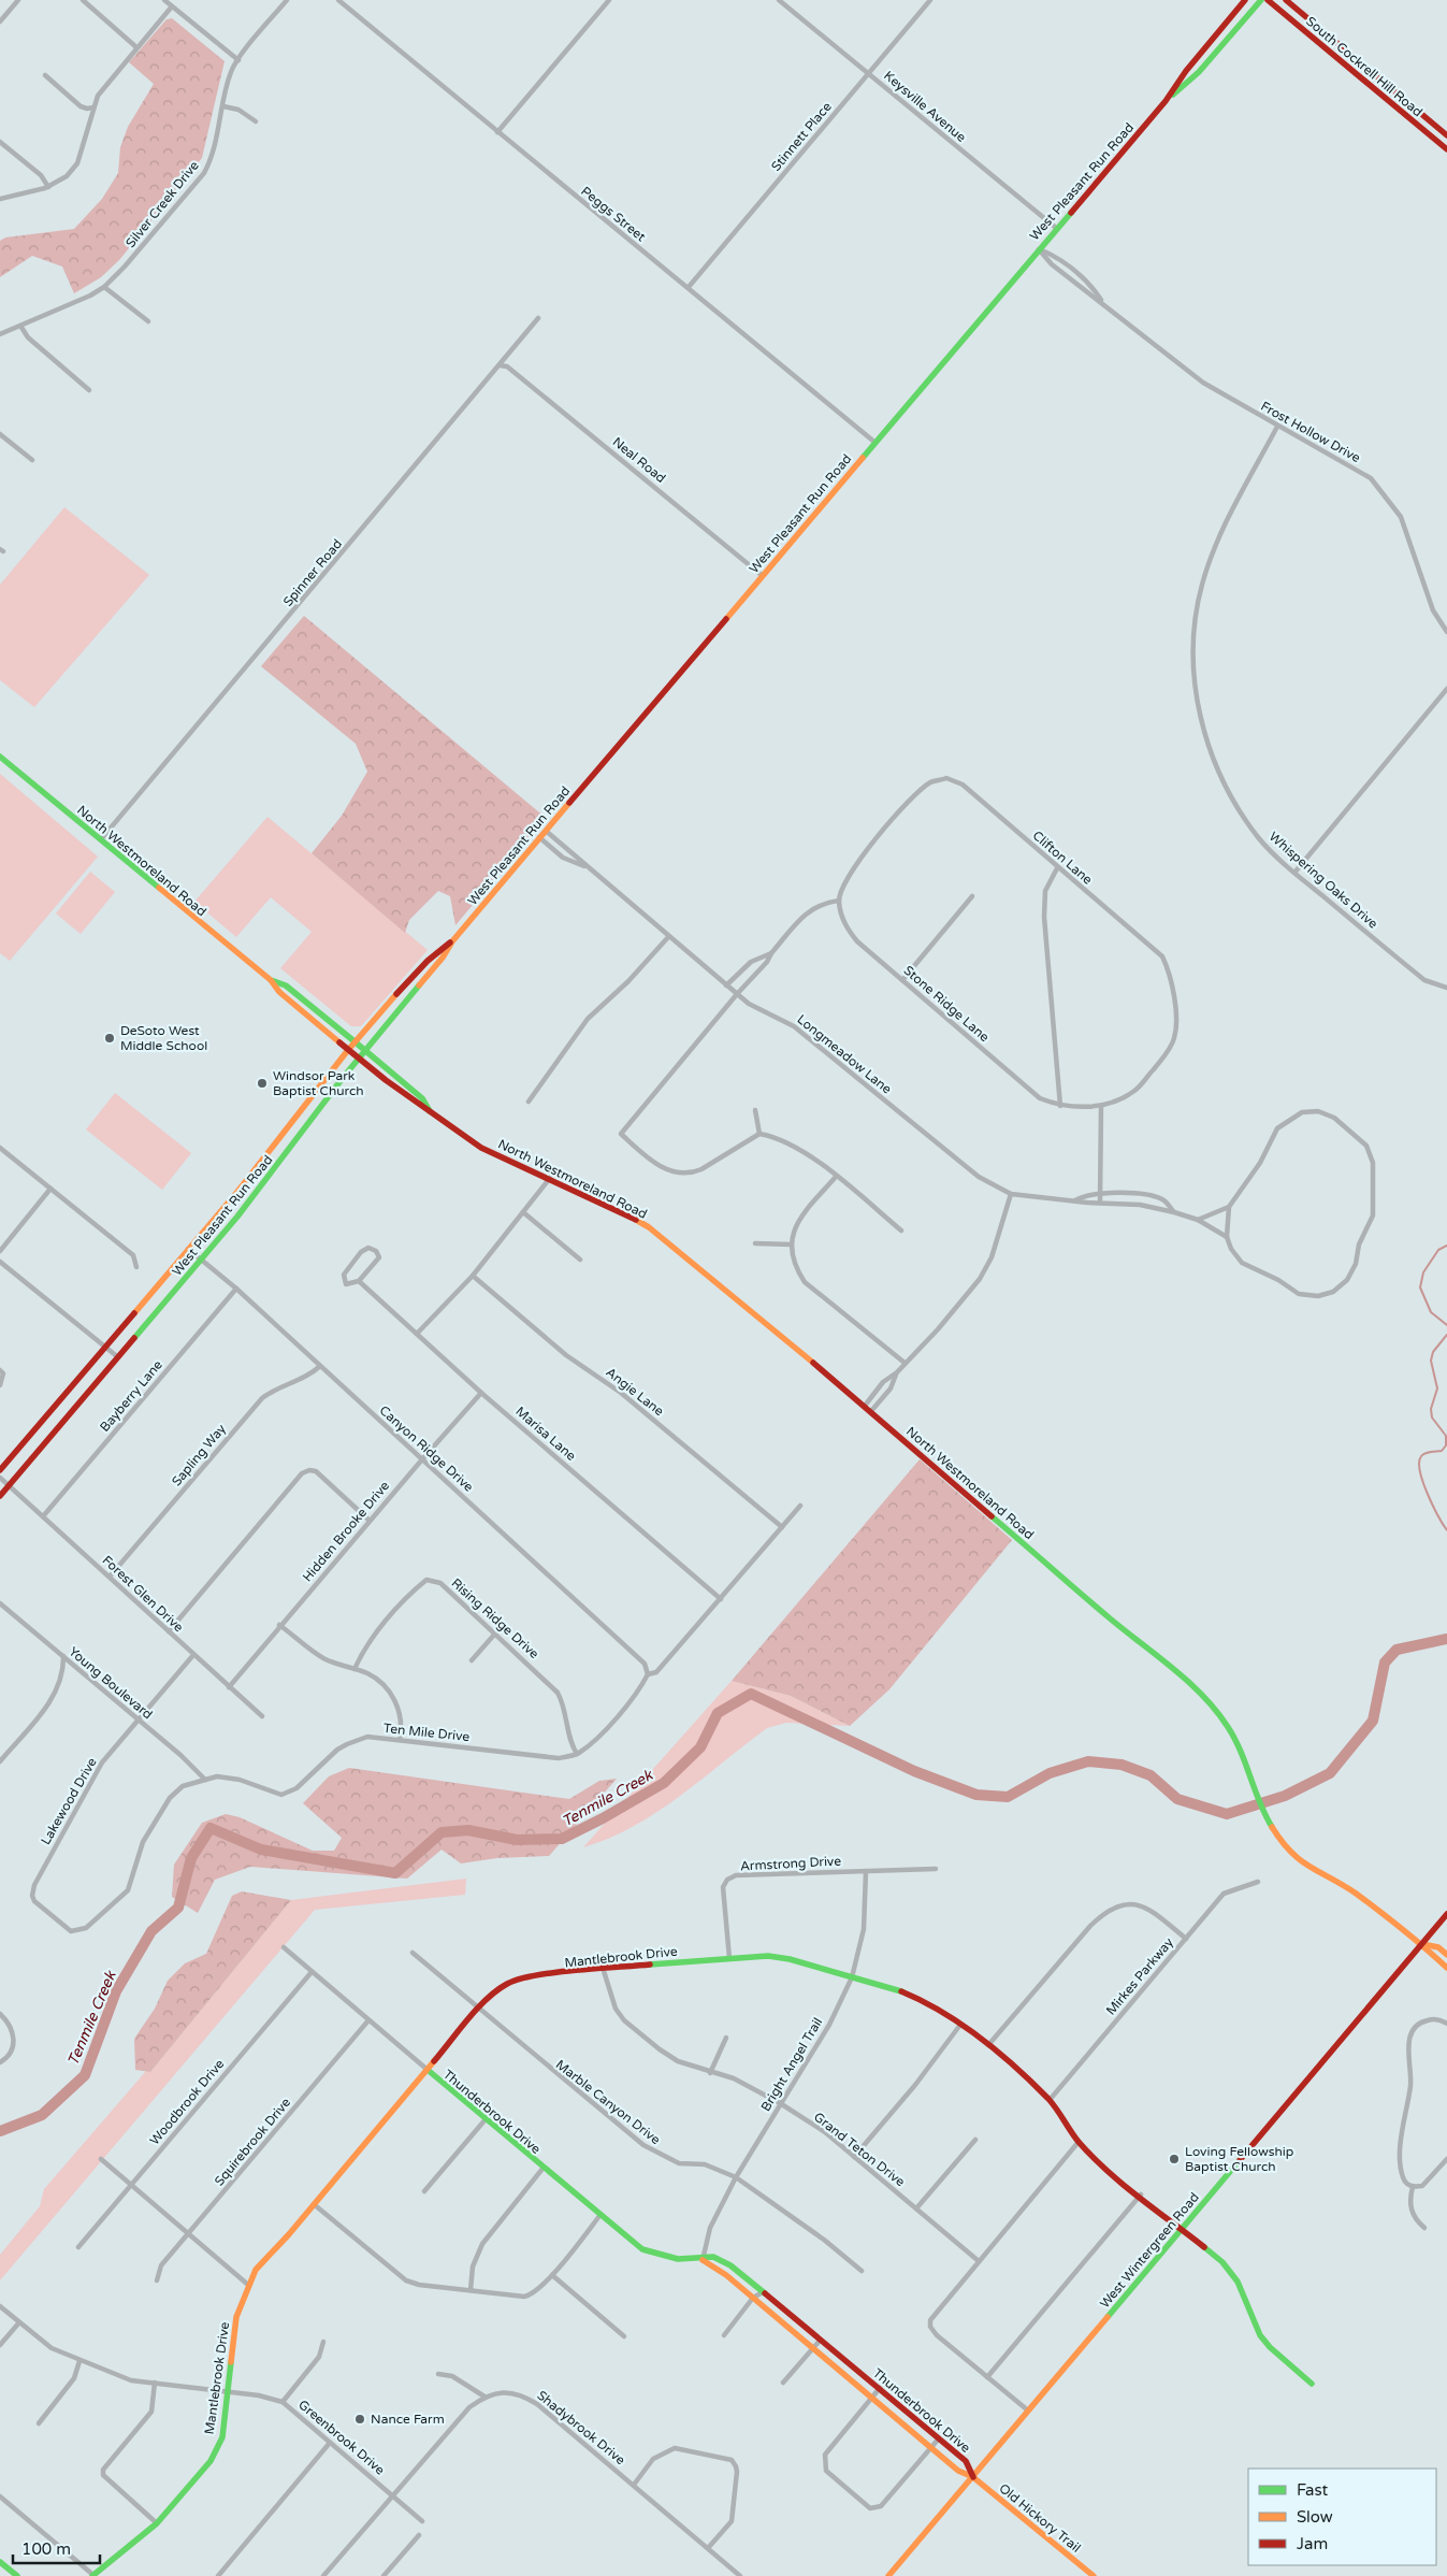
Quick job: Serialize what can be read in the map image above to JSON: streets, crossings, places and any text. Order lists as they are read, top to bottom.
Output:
{
  "streets": {
    "main road": [
      "South Cockrell Hill Road",
      "West Pleasant Run Road",
      "North Westmoreland Road",
      "Mantlebrook Drive",
      "Thunderbrook Drive",
      "West Wintergreen Road",
      "Old Hickory Trail"
    ],
    "street": [
      "Keysville Avenue",
      "Stinnett Place",
      "Silver Creek Drive",
      "Peggs Street",
      "Frost Hollow Drive",
      "Neal Road",
      "Spinner Road",
      "Clifton Lane",
      "Whispering Oaks Drive",
      "Stone Ridge Lane",
      "Longmeadow Lane",
      "Angie Lane",
      "Bayberry Lane",
      "Marisa Lane",
      "Canyon Ridge Drive",
      "Sapling Way",
      "Hidden Brooke Drive",
      "Forest Glen Drive",
      "Rising Ridge Drive",
      "Young Boulevard",
      "Ten Mile Drive",
      "Lakewood Drive",
      "Armstrong Drive",
      "Mirkes Parkway",
      "Bright Angel Trail",
      "Woodbrook Drive",
      "Marble Canyon Drive",
      "Squirebrook Drive",
      "Grand Teton Drive",
      "Shadybrook Drive",
      "Greenbrook Drive"
    ]
  },
  "crossings": [
    ["Keysville Avenue", "Stinnett Place"],
    ["Keysville Avenue", "West Pleasant Run Road"],
    ["Stinnett Place", "Peggs Street"],
    ["West Pleasant Run Road", "Peggs Street"],
    ["West Pleasant Run Road", "Frost Hollow Drive"],
    ["West Pleasant Run Road", "Neal Road"],
    ["West Pleasant Run Road", "North Westmoreland Road"],
    ["West Pleasant Run Road", "Longmeadow Lane"],
    ["West Pleasant Run Road", "Canyon Ridge Drive"],
    ["West Pleasant Run Road", "Forest Glen Drive"],
    ["Frost Hollow Drive", "Whispering Oaks Drive"],
    ["Neal Road", "Spinner Road"],
    ["Spinner Road", "North Westmoreland Road"],
    ["Clifton Lane", "Stone Ridge Lane"],
    ["North Westmoreland Road", "West Wintergreen Road"],
    ["Bayberry Lane", "Canyon Ridge Drive"],
    ["Bayberry Lane", "Forest Glen Drive"],
    ["Marisa Lane", "Hidden Brooke Drive"],
    ["Canyon Ridge Drive", "Sapling Way"],
    ["Canyon Ridge Drive", "Hidden Brooke Drive"],
    ["Sapling Way", "Forest Glen Drive"],
    ["Hidden Brooke Drive", "Forest Glen Drive"],
    ["Forest Glen Drive", "Lakewood Drive"],
    ["Rising Ridge Drive", "Ten Mile Drive"],
    ["Young Boulevard", "Ten Mile Drive"],
    ["Young Boulevard", "Lakewood Drive"],
    ["Ten Mile Drive", "Lakewood Drive"],
    ["Armstrong Drive", "Mantlebrook Drive"],
    ["Armstrong Drive", "Bright Angel Trail"],
    ["Mantlebrook Drive", "Mirkes Parkway"],
    ["Mantlebrook Drive", "Bright Angel Trail"],
    ["Mantlebrook Drive", "Marble Canyon Drive"],
    ["Mantlebrook Drive", "Thunderbrook Drive"],
    ["Mantlebrook Drive", "Grand Teton Drive"],
    ["Mantlebrook Drive", "West Wintergreen Road"],
    ["Mantlebrook Drive", "Greenbrook Drive"],
    ["Bright Angel Trail", "Marble Canyon Drive"],
    ["Bright Angel Trail", "Thunderbrook Drive"],
    ["Bright Angel Trail", "Grand Teton Drive"],
    ["Woodbrook Drive", "Thunderbrook Drive"],
    ["Thunderbrook Drive", "Squirebrook Drive"],
    ["Thunderbrook Drive", "West Wintergreen Road"],
    ["Thunderbrook Drive", "Old Hickory Trail"],
    ["West Wintergreen Road", "Old Hickory Trail"]
  ],
  "water": ["Tenmile Creek"],
  "places": [
    "DeSoto West Middle School",
    "Windsor Park Baptist Church",
    "Loving Fellowship Baptist Church",
    "Nance Farm"
  ],
  "legend": ["Fast", "Slow", "Jam"],
  "scale_bar": "100 m"
}
